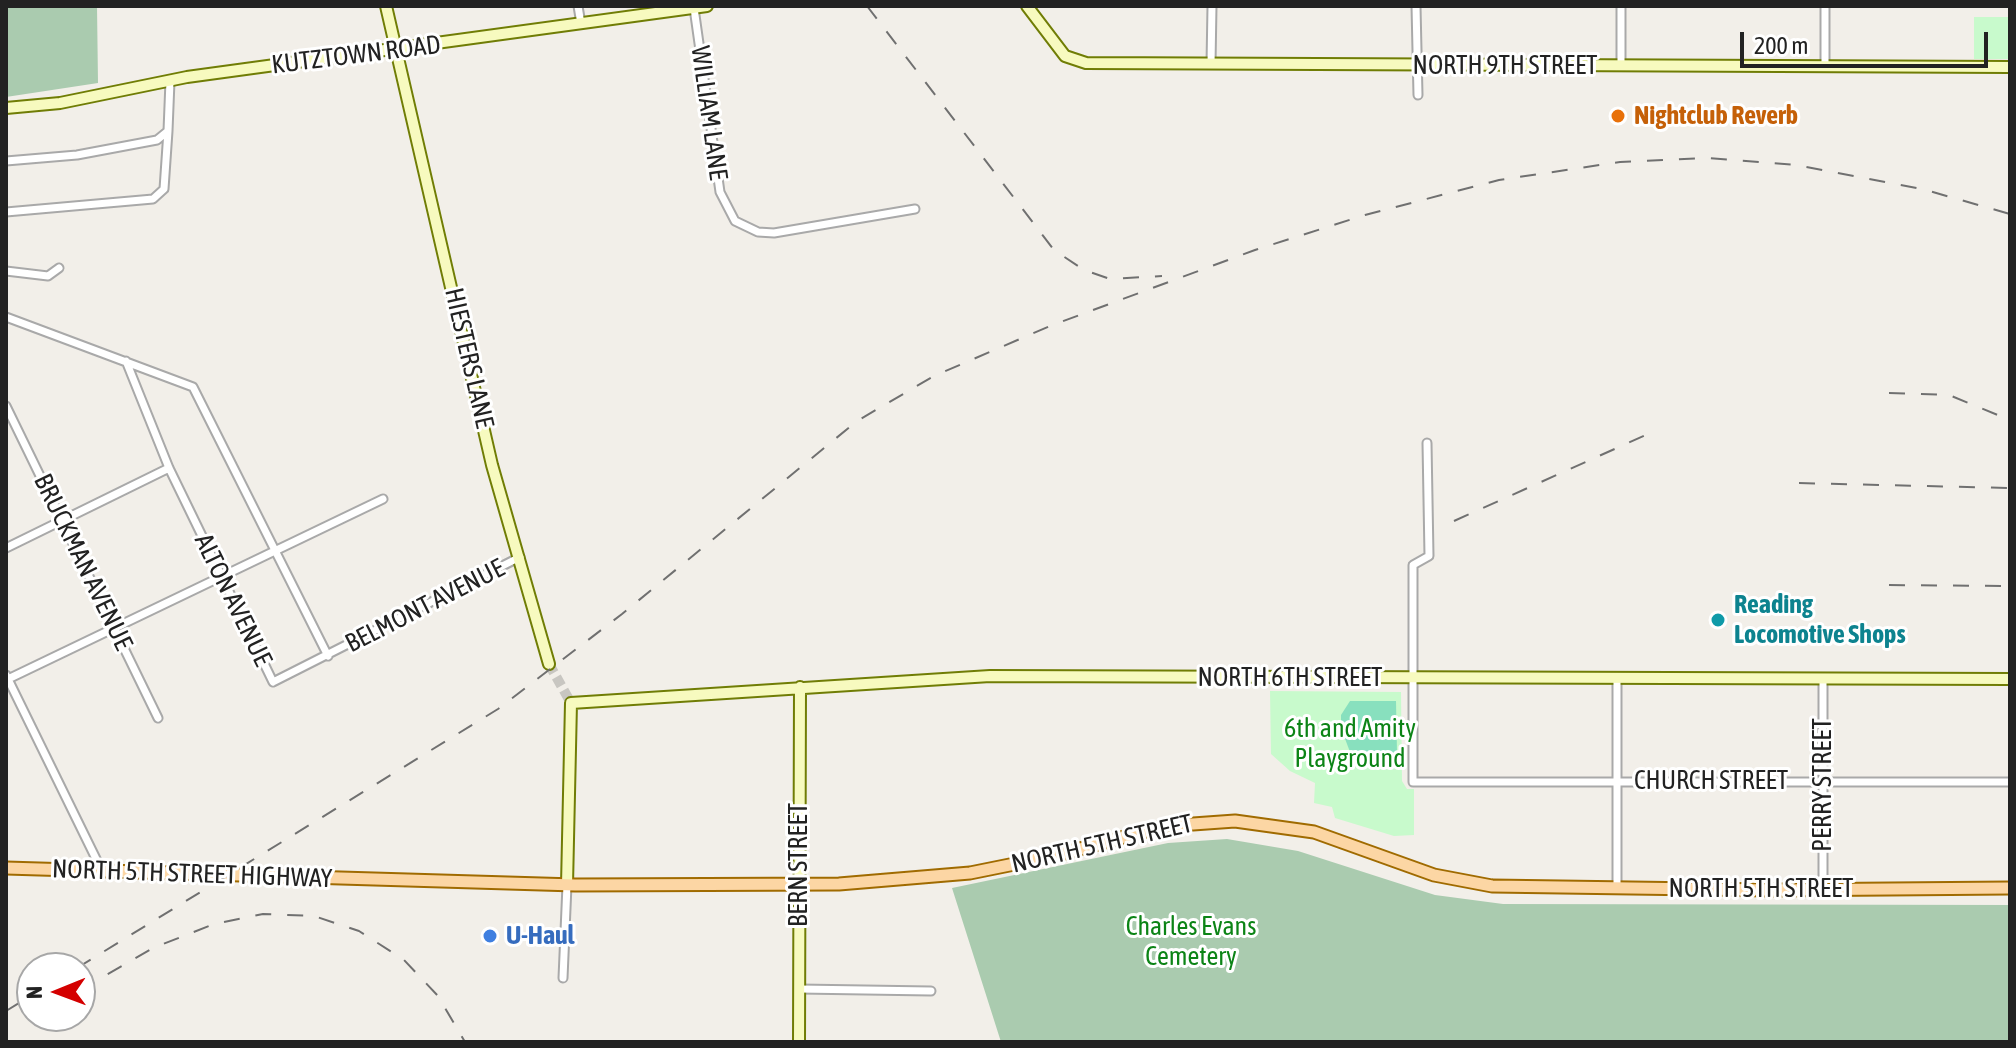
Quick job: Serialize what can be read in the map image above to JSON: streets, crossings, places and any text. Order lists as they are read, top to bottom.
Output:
{
  "streets": {
    "main road": ["NORTH 5TH STREET", "NORTH 5TH STREET HIGHWAY"],
    "street": [
      "KUTZTOWN ROAD",
      "NORTH 9TH STREET",
      "WILLIAM LANE",
      "HIESTERS LANE",
      "BRUCKMAN AVENUE",
      "ALTON AVENUE",
      "BELMONT AVENUE",
      "NORTH 6TH STREET",
      "CHURCH STREET",
      "PERRY STREET",
      "BERN STREET"
    ]
  },
  "crossings": [
    ["KUTZTOWN ROAD", "WILLIAM LANE"],
    ["KUTZTOWN ROAD", "HIESTERS LANE"],
    ["HIESTERS LANE", "BELMONT AVENUE"],
    ["ALTON AVENUE", "BELMONT AVENUE"],
    ["NORTH 6TH STREET", "CHURCH STREET"],
    ["NORTH 6TH STREET", "PERRY STREET"],
    ["NORTH 6TH STREET", "NORTH 5TH STREET"],
    ["NORTH 6TH STREET", "BERN STREET"],
    ["CHURCH STREET", "PERRY STREET"],
    ["PERRY STREET", "NORTH 5TH STREET"],
    ["NORTH 5TH STREET", "BERN STREET"],
    ["NORTH 5TH STREET", "NORTH 5TH STREET HIGHWAY"]
  ],
  "parks": ["6th and Amity Playground", "Charles Evans Cemetery"],
  "places": ["Nightclub Reverb", "Reading Locomotive Shops", "U-Haul"],
  "scale_bar": "200 m",
  "north": "left"
}
